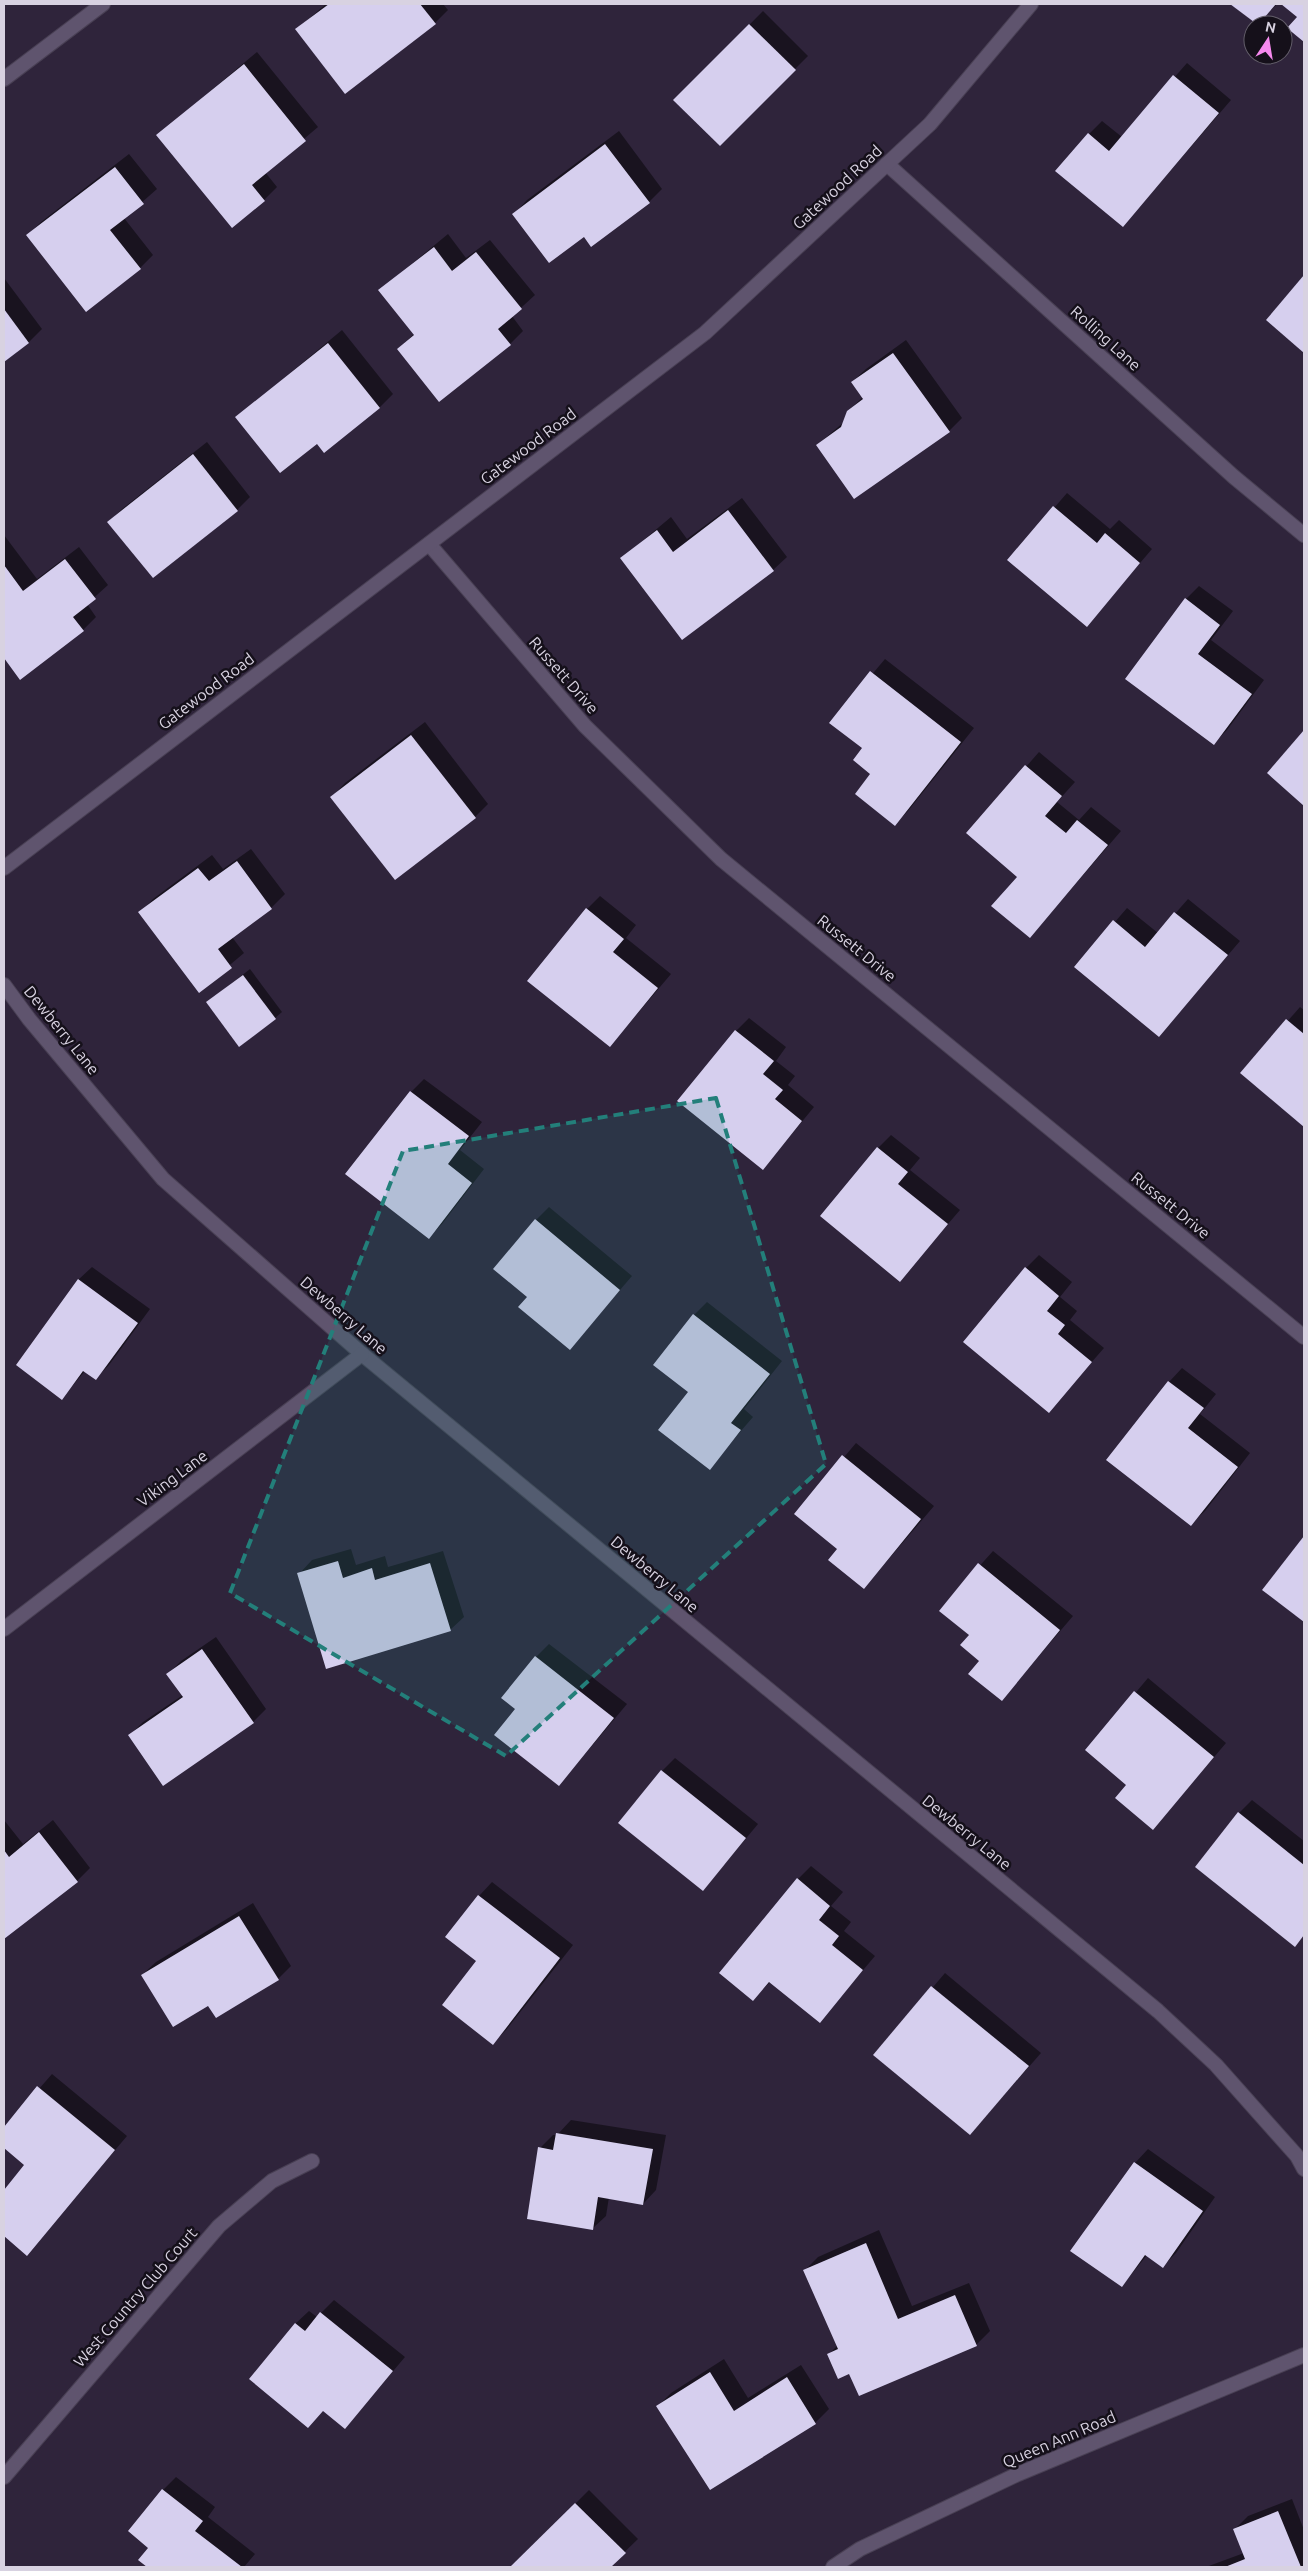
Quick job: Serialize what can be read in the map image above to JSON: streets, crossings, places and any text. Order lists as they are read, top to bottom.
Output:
{
  "streets": {
    "street": [
      "Gatewood Road",
      "Rolling Lane",
      "Russett Drive",
      "Dewberry Lane",
      "Viking Lane",
      "West Country Club Court",
      "Queen Ann Road"
    ]
  },
  "crossings": [
    ["Gatewood Road", "Rolling Lane"],
    ["Gatewood Road", "Russett Drive"],
    ["Dewberry Lane", "Viking Lane"]
  ],
  "north": "top"
}
